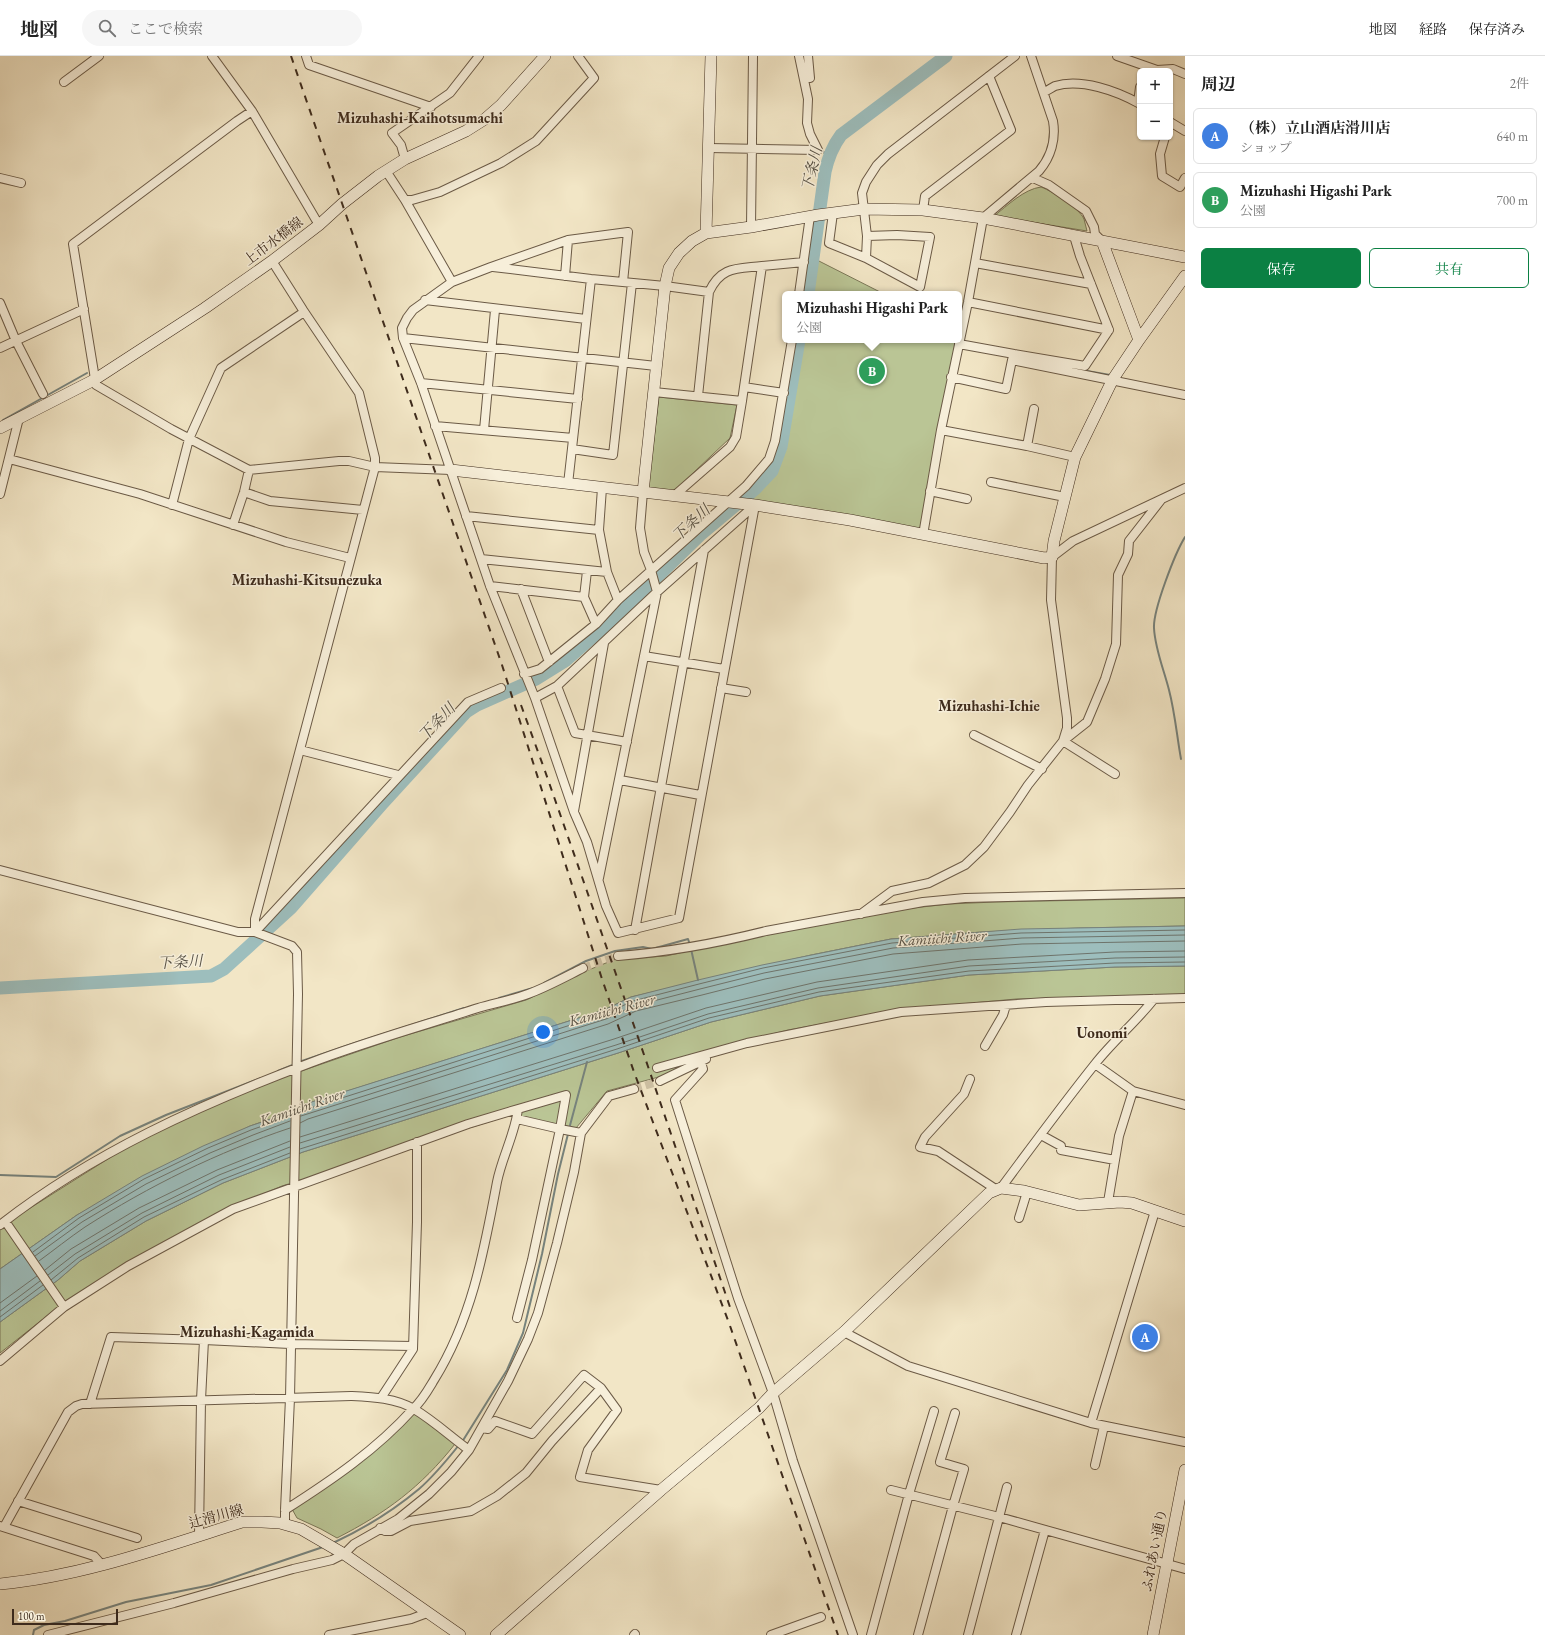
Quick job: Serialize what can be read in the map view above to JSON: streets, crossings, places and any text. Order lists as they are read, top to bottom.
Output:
{
  "streets": {
    "street": ["上市水橋線", "辻滑川線", "ふれあい通り"]
  },
  "districts": [
    "Mizuhashi-Kaihotsumachi",
    "Mizuhashi-Kitsunezuka",
    "Mizuhashi-Ichie",
    "Uonomi",
    "Mizuhashi-Kagamida"
  ],
  "water": ["下条川", "Kamiichi River"],
  "scale_bar": "100 m",
  "page": {
    "header": "地図",
    "search": "ここで検索",
    "nav": ["地図", "経路", "保存済み"],
    "heading": ["周辺", "2件"],
    "map_buttons": ["+", "−"],
    "list": [
      {
        "mark": "A",
        "name": "（株）立山酒店滑川店",
        "note": "ショップ",
        "value": "640 m"
      },
      {
        "mark": "B",
        "name": "Mizuhashi Higashi Park",
        "note": "公園",
        "value": "700 m"
      }
    ],
    "buttons": ["保存", "共有"],
    "popup": ["Mizuhashi Higashi Park", "公園"],
    "pins": ["B", "A"],
    "scale": "100 m"
  }
}
